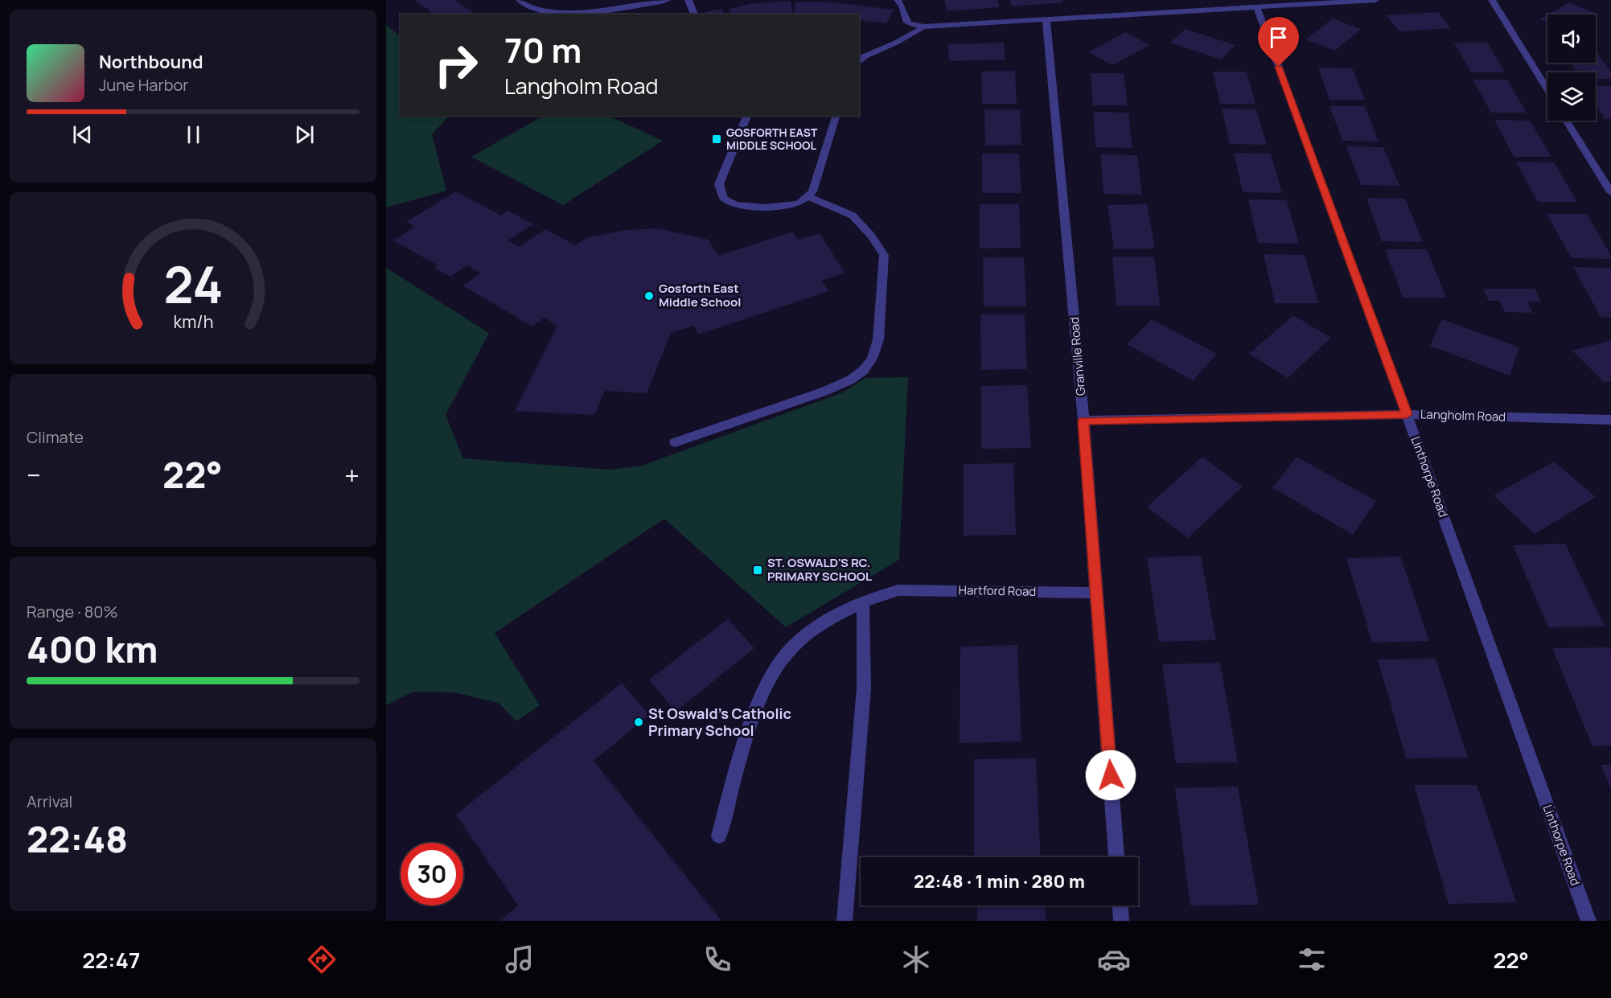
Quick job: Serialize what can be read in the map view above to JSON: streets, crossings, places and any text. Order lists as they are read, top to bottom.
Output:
{
  "streets": {
    "street": [
      "Granville Road",
      "Langholm Road",
      "Linthorpe Road",
      "Hartford Road"
    ]
  },
  "crossings": [
    ["Granville Road", "Langholm Road"],
    ["Granville Road", "Hartford Road"],
    ["Langholm Road", "Linthorpe Road"]
  ],
  "places": {
    "transit": ["GOSFORTH EAST MIDDLE SCHOOL", "ST. OSWALD'S RC. PRIMARY SCHOOL"],
    "other": ["Gosforth East Middle School", "St Oswald's Catholic Primary School"]
  },
  "page": {
    "turn": ["70 m", "Langholm Road"],
    "song": ["Northbound", "June Harbor"],
    "tile": [
      "Climate",
      ["Range · 80%", "400 km"],
      ["Arrival", "22:48"]
    ],
    "heat": ["−", "22°", "+"],
    "limit": "30",
    "trip": "22:48 · 1 min · 280 m",
    "tabs": ["22:47", "22°"],
    "gauge": ["24", "km/h"]
  }
}
